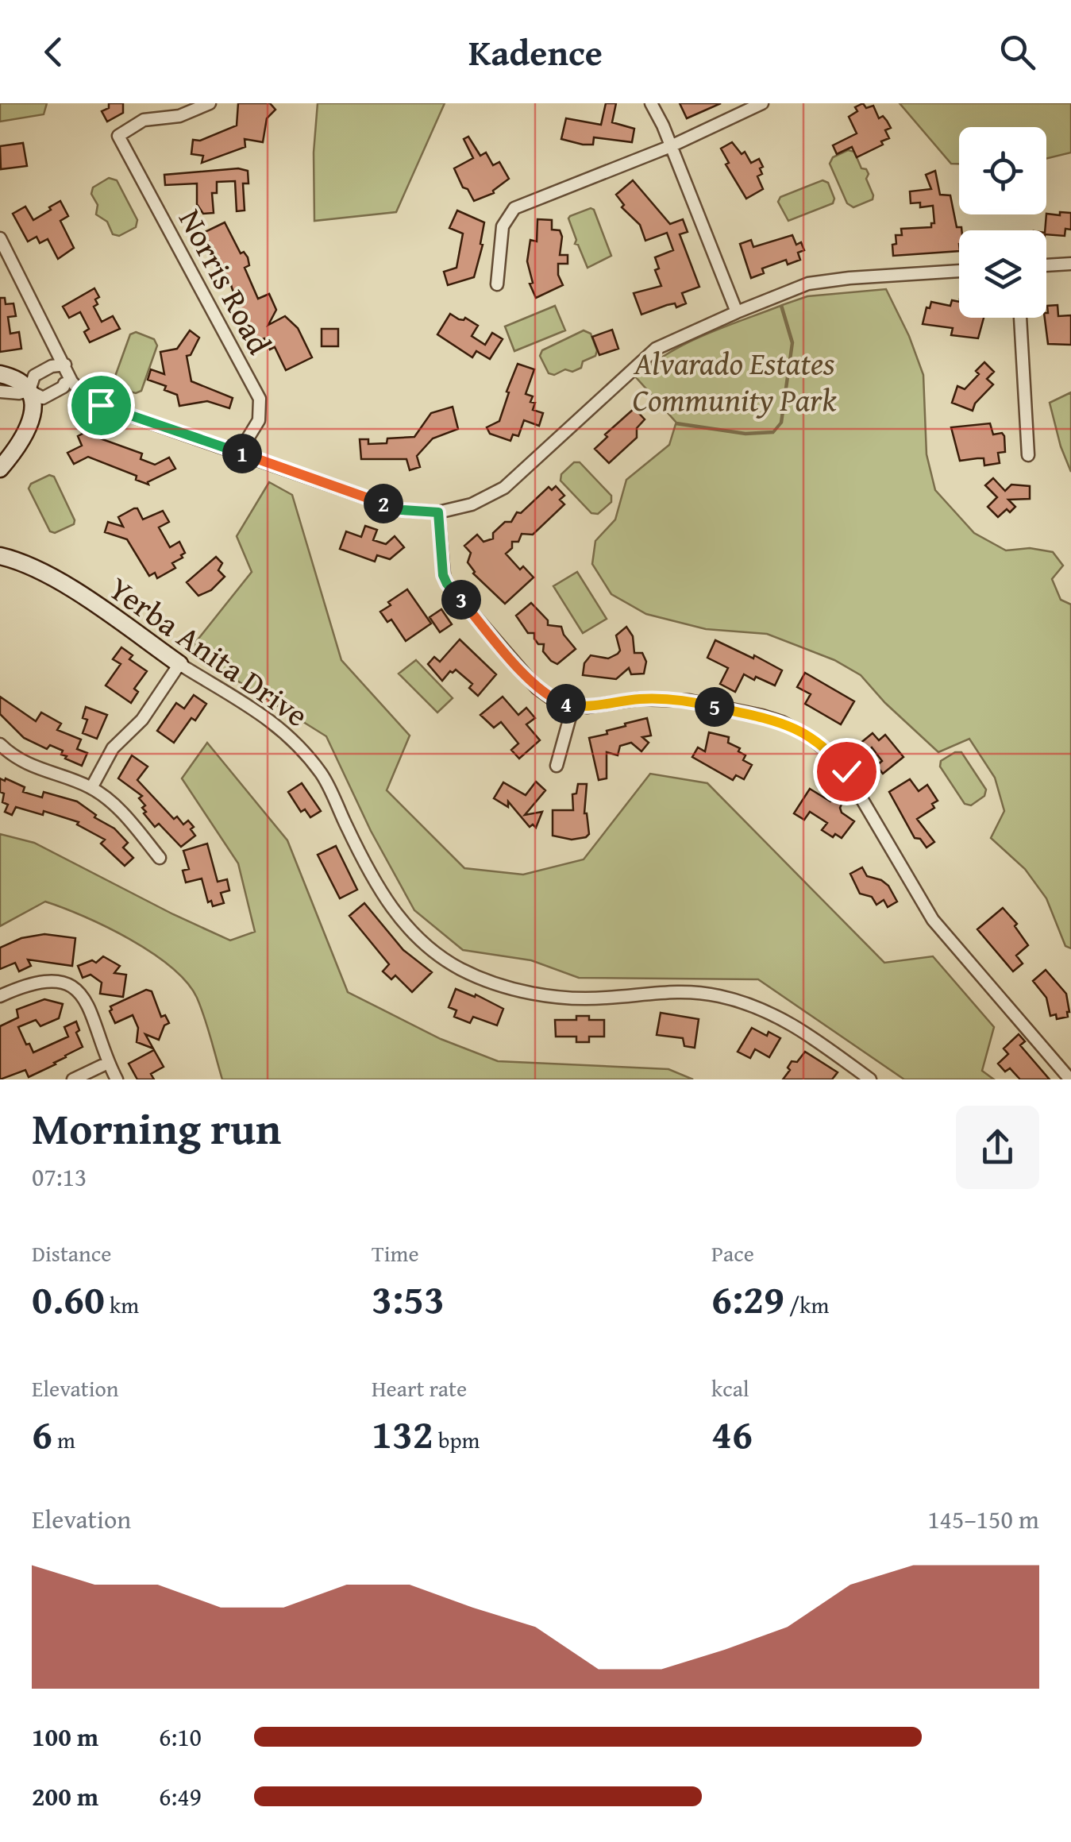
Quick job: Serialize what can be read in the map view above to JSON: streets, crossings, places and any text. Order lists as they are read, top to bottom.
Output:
{
  "streets": {
    "street": ["Norris Road", "Yerba Anita Drive"]
  },
  "parks": ["Alvarado Estates Community Park"],
  "page": {
    "header": "Kadence",
    "pins": [
      "1",
      "2",
      "3",
      "4",
      "5"
    ],
    "heading": ["Morning run", "07:13"],
    "stats": [
      ["Distance", "0.60 km"],
      ["Time", "3:53"],
      ["Pace", "6:29 /km"],
      ["Elevation", "6 m"],
      ["Heart rate", "132 bpm"],
      ["kcal", "46"]
    ],
    "chart": ["Elevation", "145–150 m"],
    "list": [
      {
        "name": "100 m",
        "note": "6:10"
      },
      {
        "name": "200 m",
        "note": "6:49"
      }
    ]
  }
}
